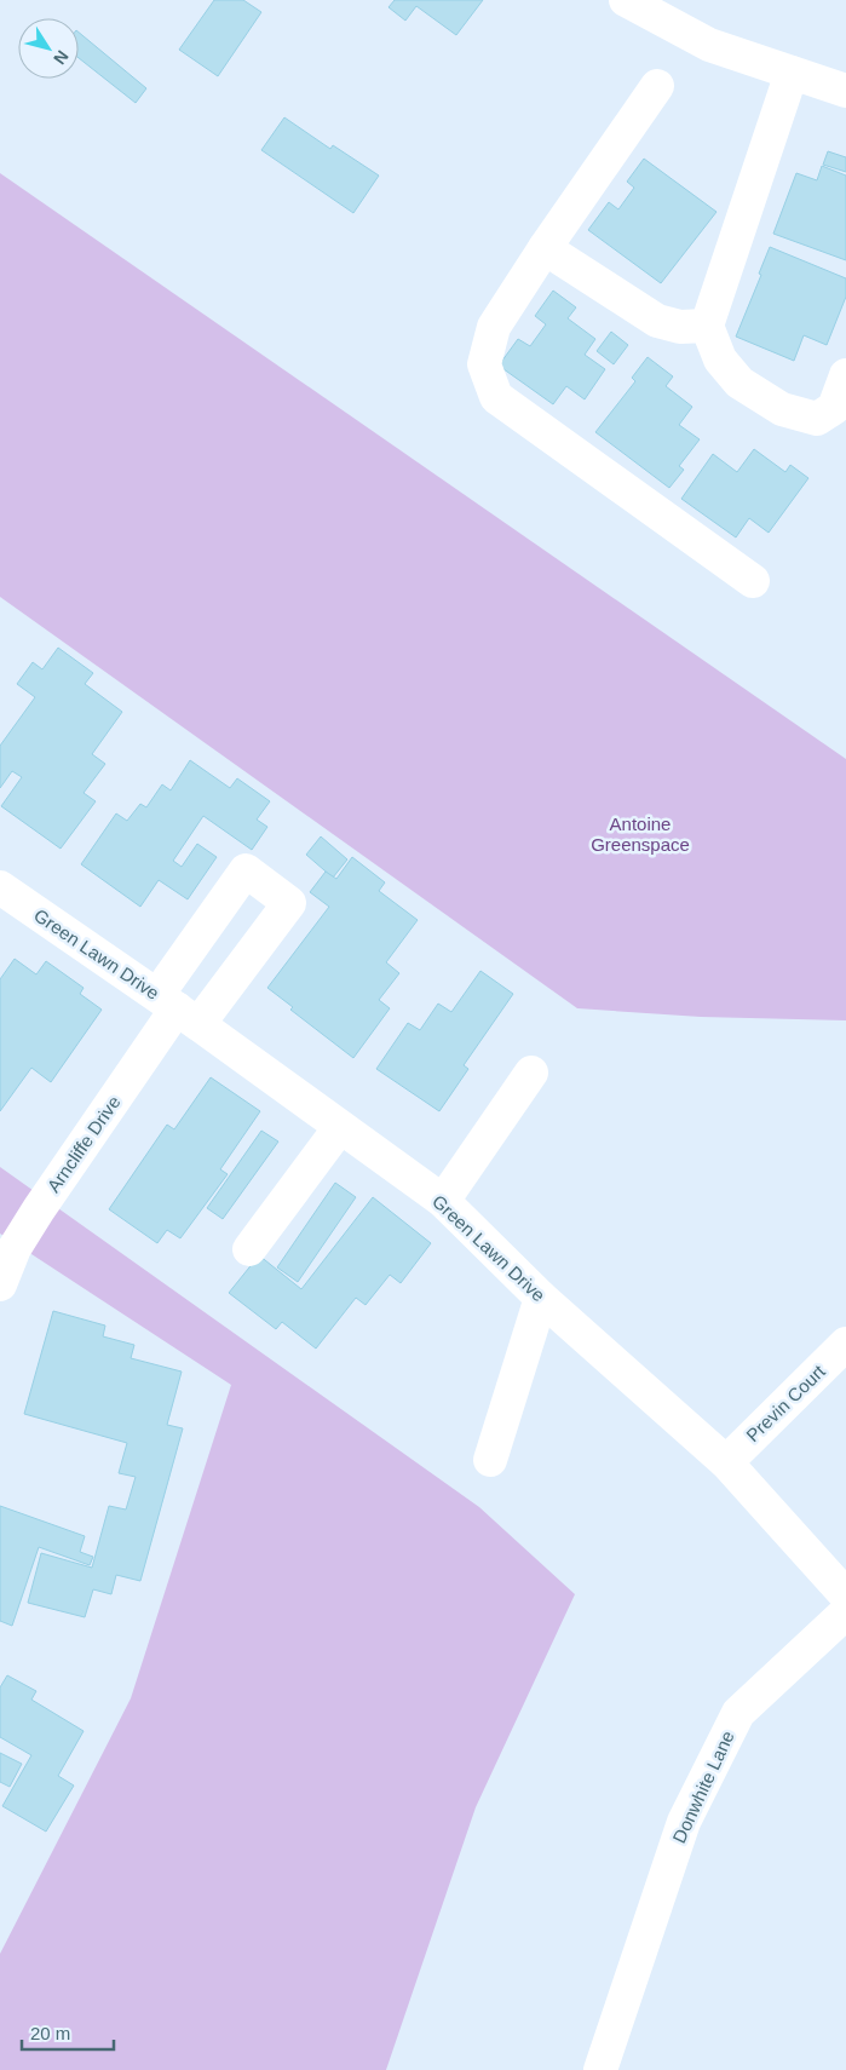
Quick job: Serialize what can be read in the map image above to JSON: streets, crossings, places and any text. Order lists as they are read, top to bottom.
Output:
{
  "streets": {
    "street": [
      "Green Lawn Drive",
      "Arncliffe Drive",
      "Previn Court",
      "Donwhite Lane"
    ]
  },
  "crossings": [
    ["Green Lawn Drive", "Arncliffe Drive"],
    ["Green Lawn Drive", "Previn Court"]
  ],
  "parks": ["Antoine Greenspace"],
  "scale_bar": "20 m",
  "north": "bottom right"
}
